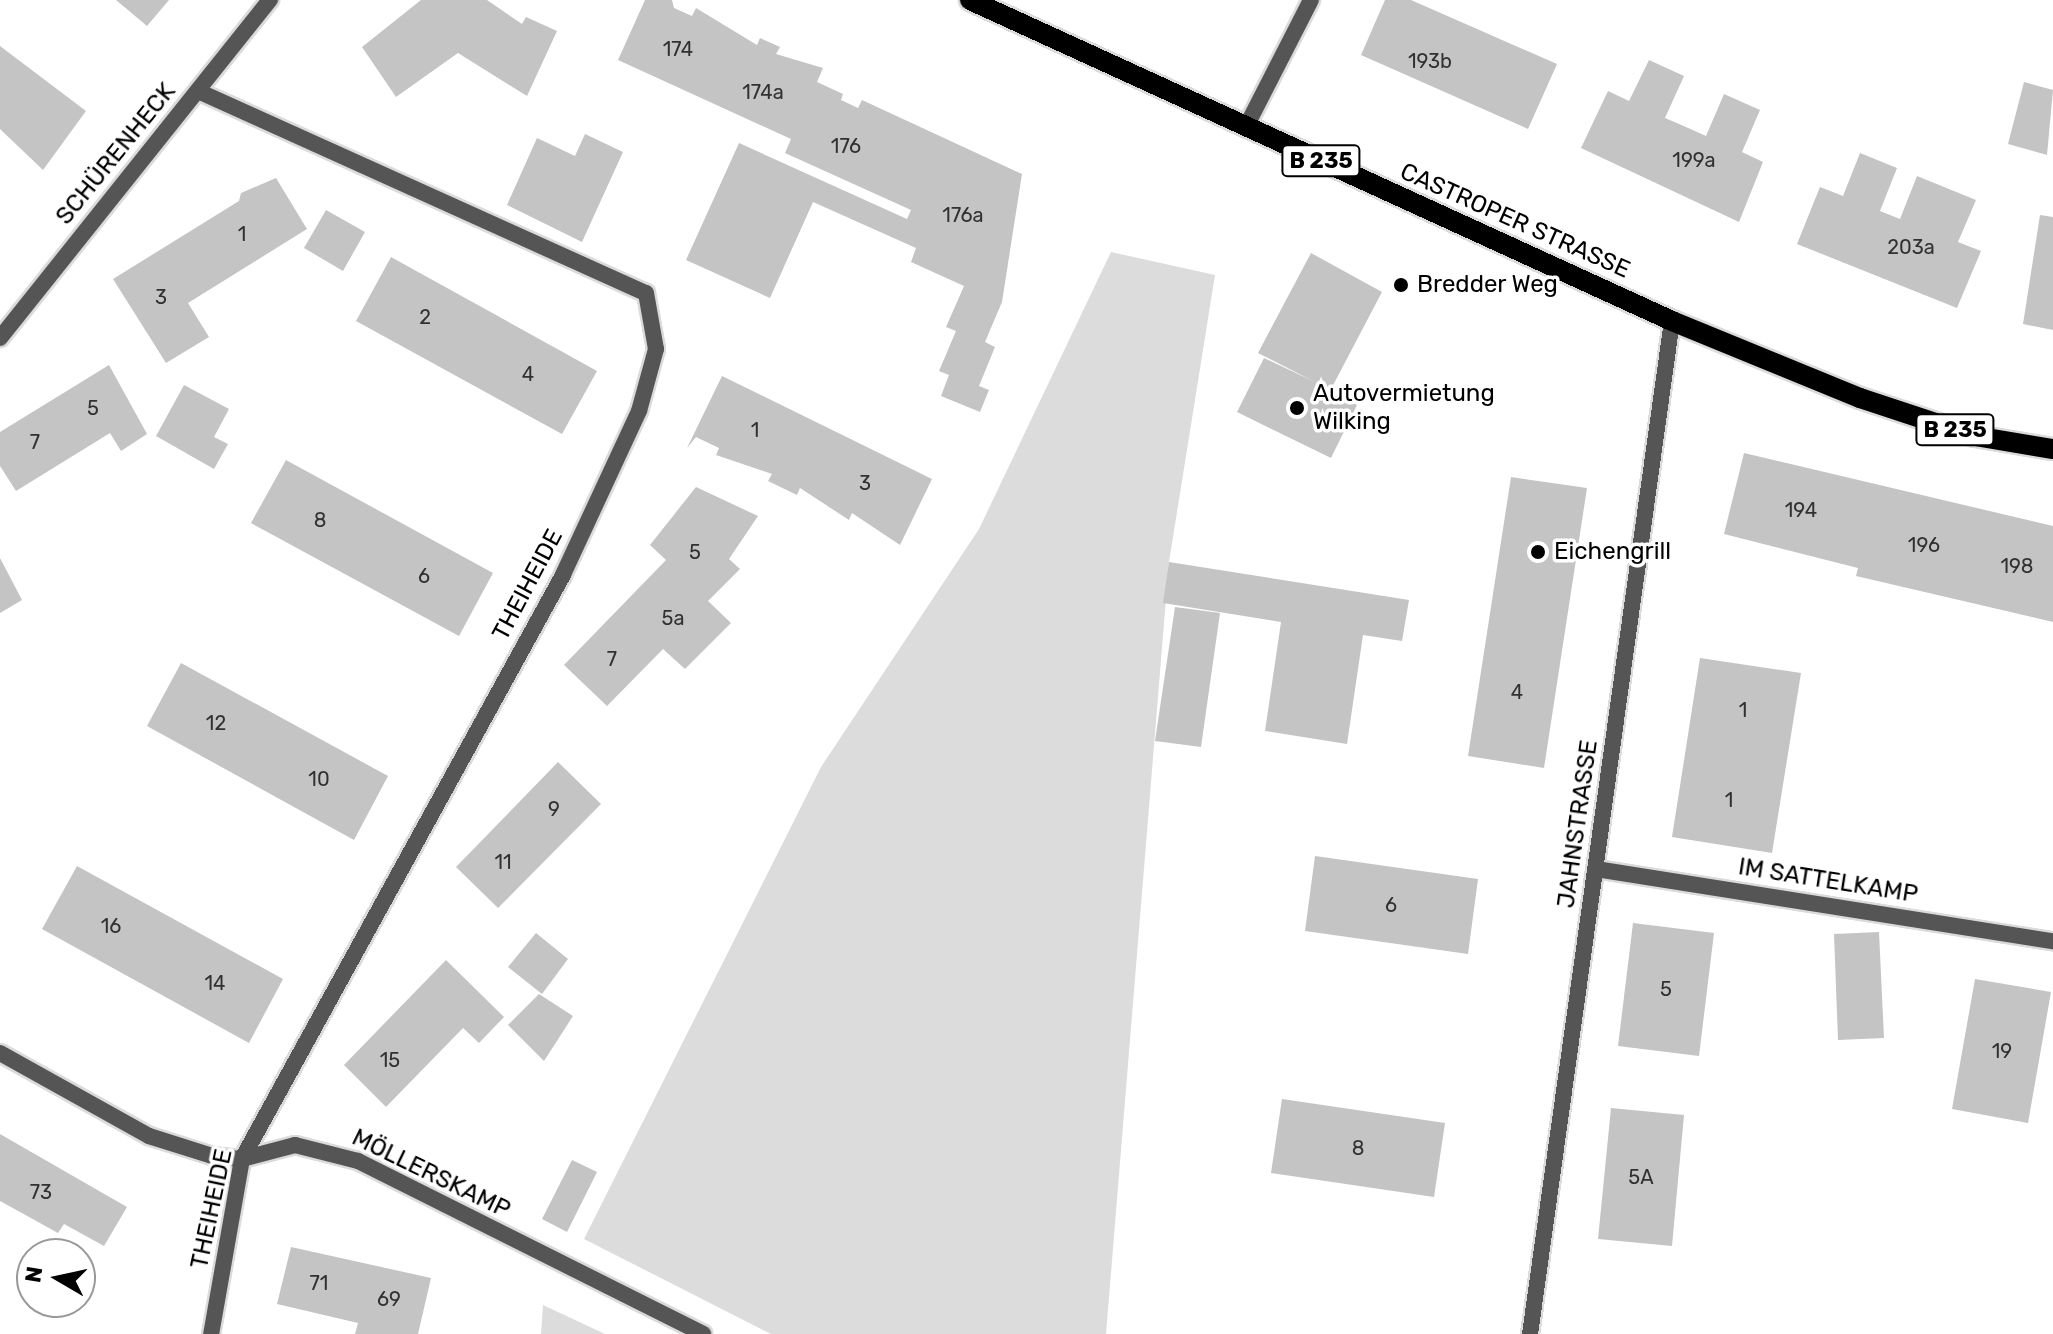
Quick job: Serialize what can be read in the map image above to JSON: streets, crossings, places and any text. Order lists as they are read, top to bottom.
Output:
{
  "streets": {
    "main road": ["B 235", "CASTROPER STRASSE"],
    "street": [
      "SCHÜRENHECK",
      "THEIHEIDE",
      "JAHNSTRASSE",
      "IM SATTELKAMP",
      "MÖLLERSKAMP"
    ]
  },
  "crossings": [
    ["SCHÜRENHECK", "THEIHEIDE"],
    ["CASTROPER STRASSE", "JAHNSTRASSE"],
    ["THEIHEIDE", "MÖLLERSKAMP"],
    ["JAHNSTRASSE", "IM SATTELKAMP"]
  ],
  "places": ["Bredder Weg", "Autovermietung Wilking", "Eichengrill"],
  "house_numbers": [
    "174",
    "193b",
    "174a",
    "176",
    "199a",
    "176a",
    "1",
    "203a",
    "3",
    "2",
    "4",
    "5",
    "1",
    "7",
    "3",
    "194",
    "8",
    "196",
    "5",
    "198",
    "6",
    "5a",
    "7",
    "4",
    "1",
    "12",
    "10",
    "1",
    "9",
    "11",
    "6",
    "16",
    "14",
    "5",
    "19",
    "15",
    "8",
    "5A",
    "73",
    "71",
    "69"
  ],
  "north": "left"
}
